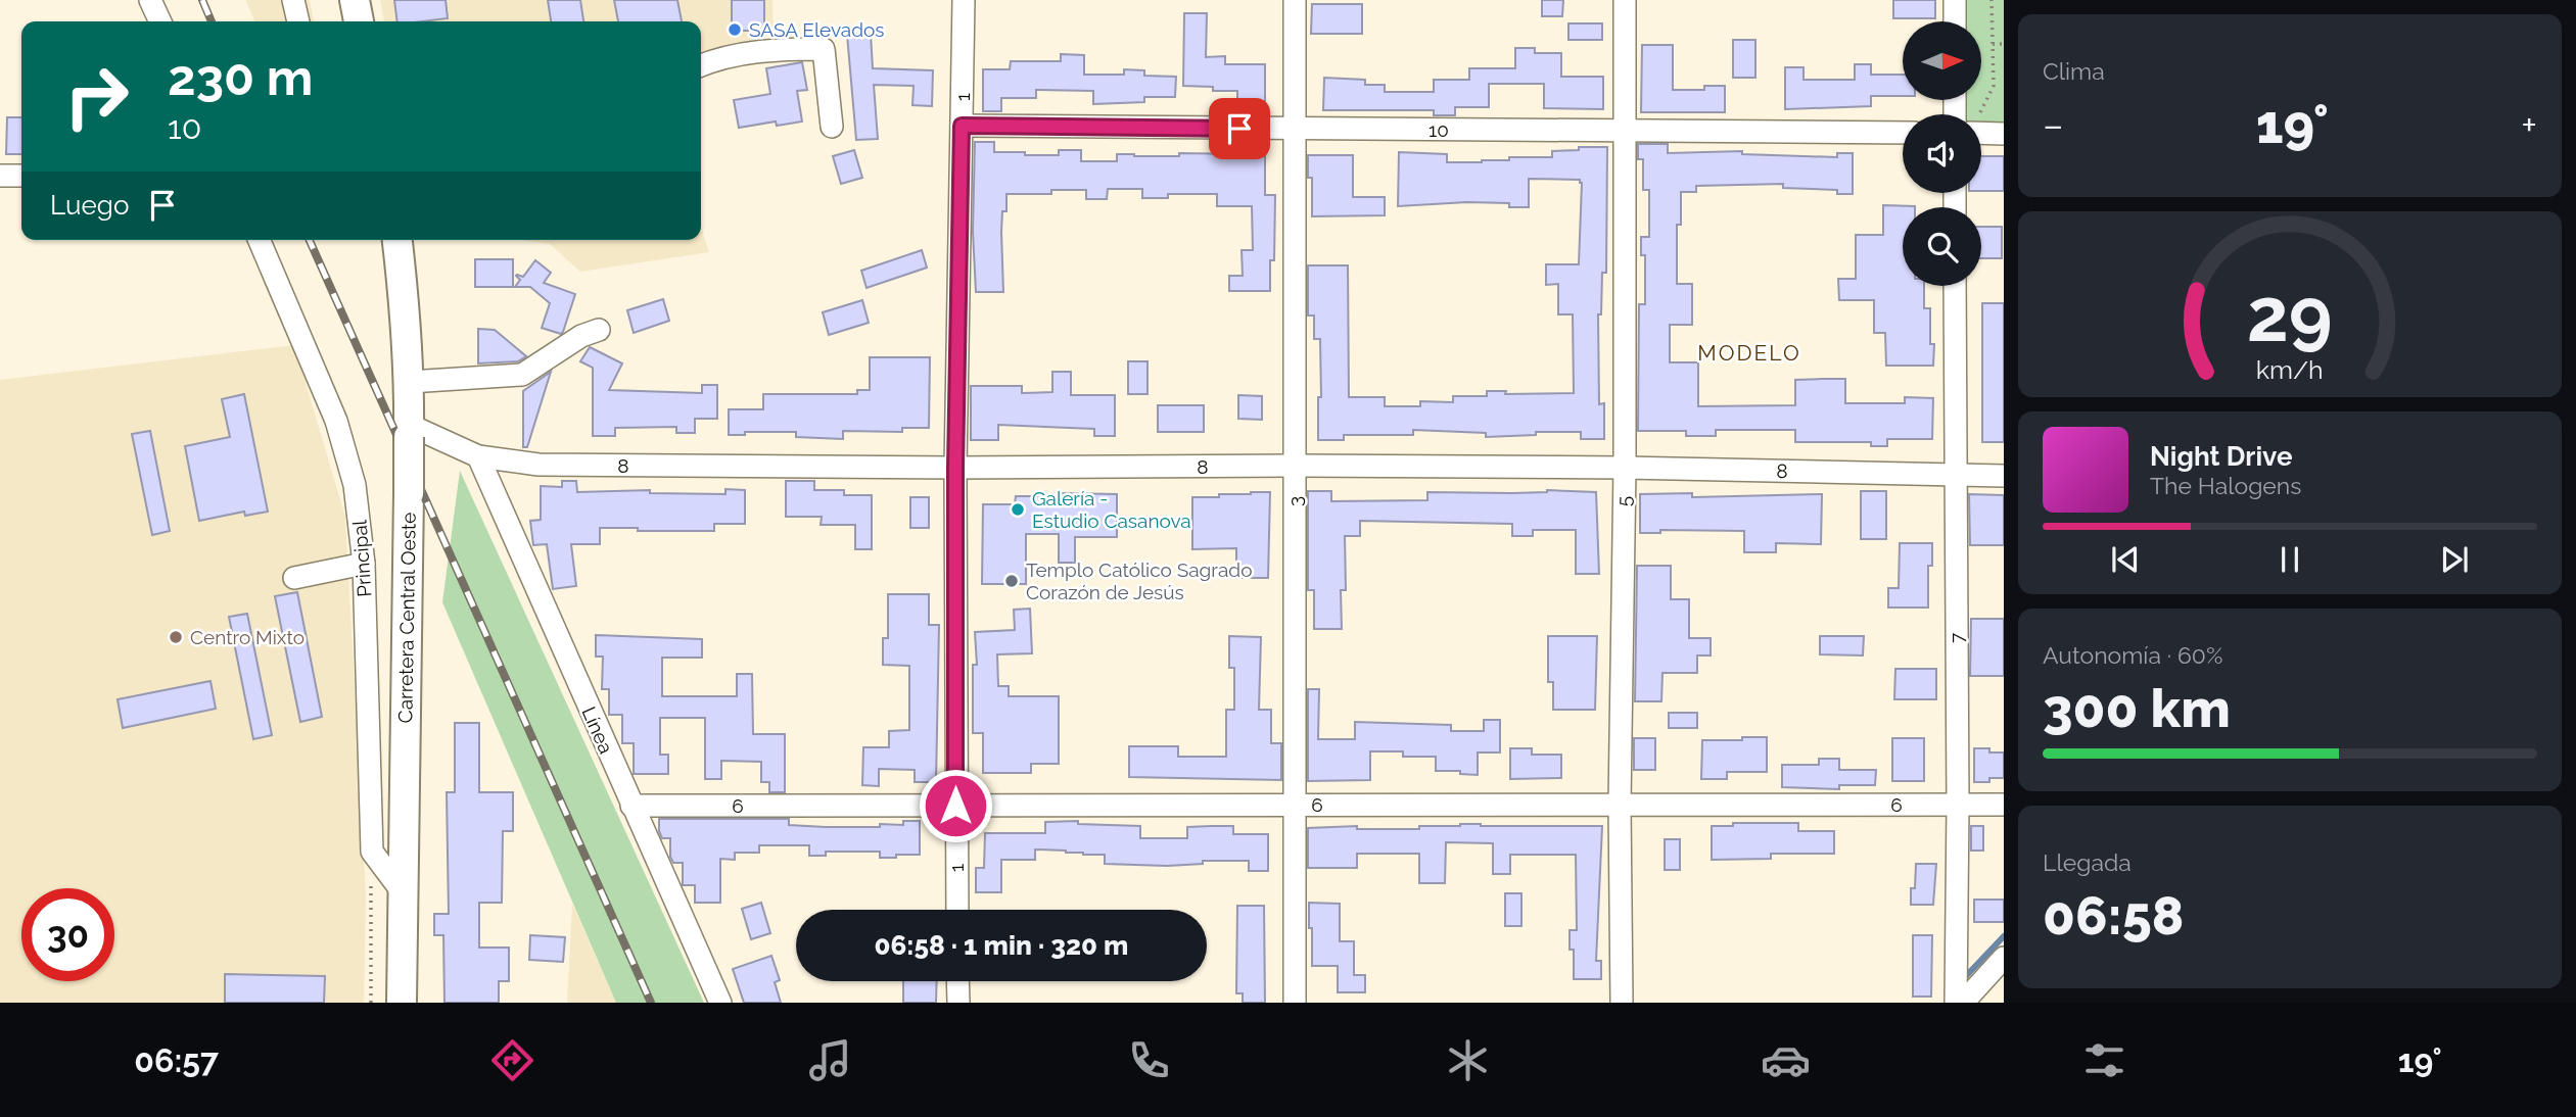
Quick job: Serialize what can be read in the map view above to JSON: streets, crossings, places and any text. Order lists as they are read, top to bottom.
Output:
{
  "streets": {
    "main road": ["Carretera Central Oeste"],
    "street": [
      "1",
      "10",
      "8",
      "3",
      "5",
      "Principal",
      "7",
      "Línea",
      "6"
    ]
  },
  "crossings": [
    ["1", "10"],
    ["1", "8"],
    ["1", "6"],
    ["10", "3"],
    ["10", "5"],
    ["8", "3"],
    ["8", "5"],
    ["8", "Carretera Central Oeste"],
    ["8", "7"],
    ["8", "Línea"],
    ["3", "6"],
    ["5", "6"],
    ["7", "6"],
    ["Línea", "6"]
  ],
  "districts": ["MODELO"],
  "places": [
    "SASA Elevados",
    "Galería - Estudio Casanova",
    "Templo Católico Sagrado Corazón de Jesús",
    "Centro Mixto"
  ],
  "north": "right",
  "page": {
    "tile": [
      "Clima",
      ["Autonomía · 60%", "300 km"],
      ["Llegada", "06:58"]
    ],
    "turn": ["230 m", "10"],
    "heat": ["−", "19°", "+"],
    "then": "Luego",
    "song": ["Night Drive", "The Halogens"],
    "limit": "30",
    "trip": "06:58 · 1 min · 320 m",
    "tabs": ["06:57", "19°"],
    "gauge": ["29", "km/h"]
  }
}
